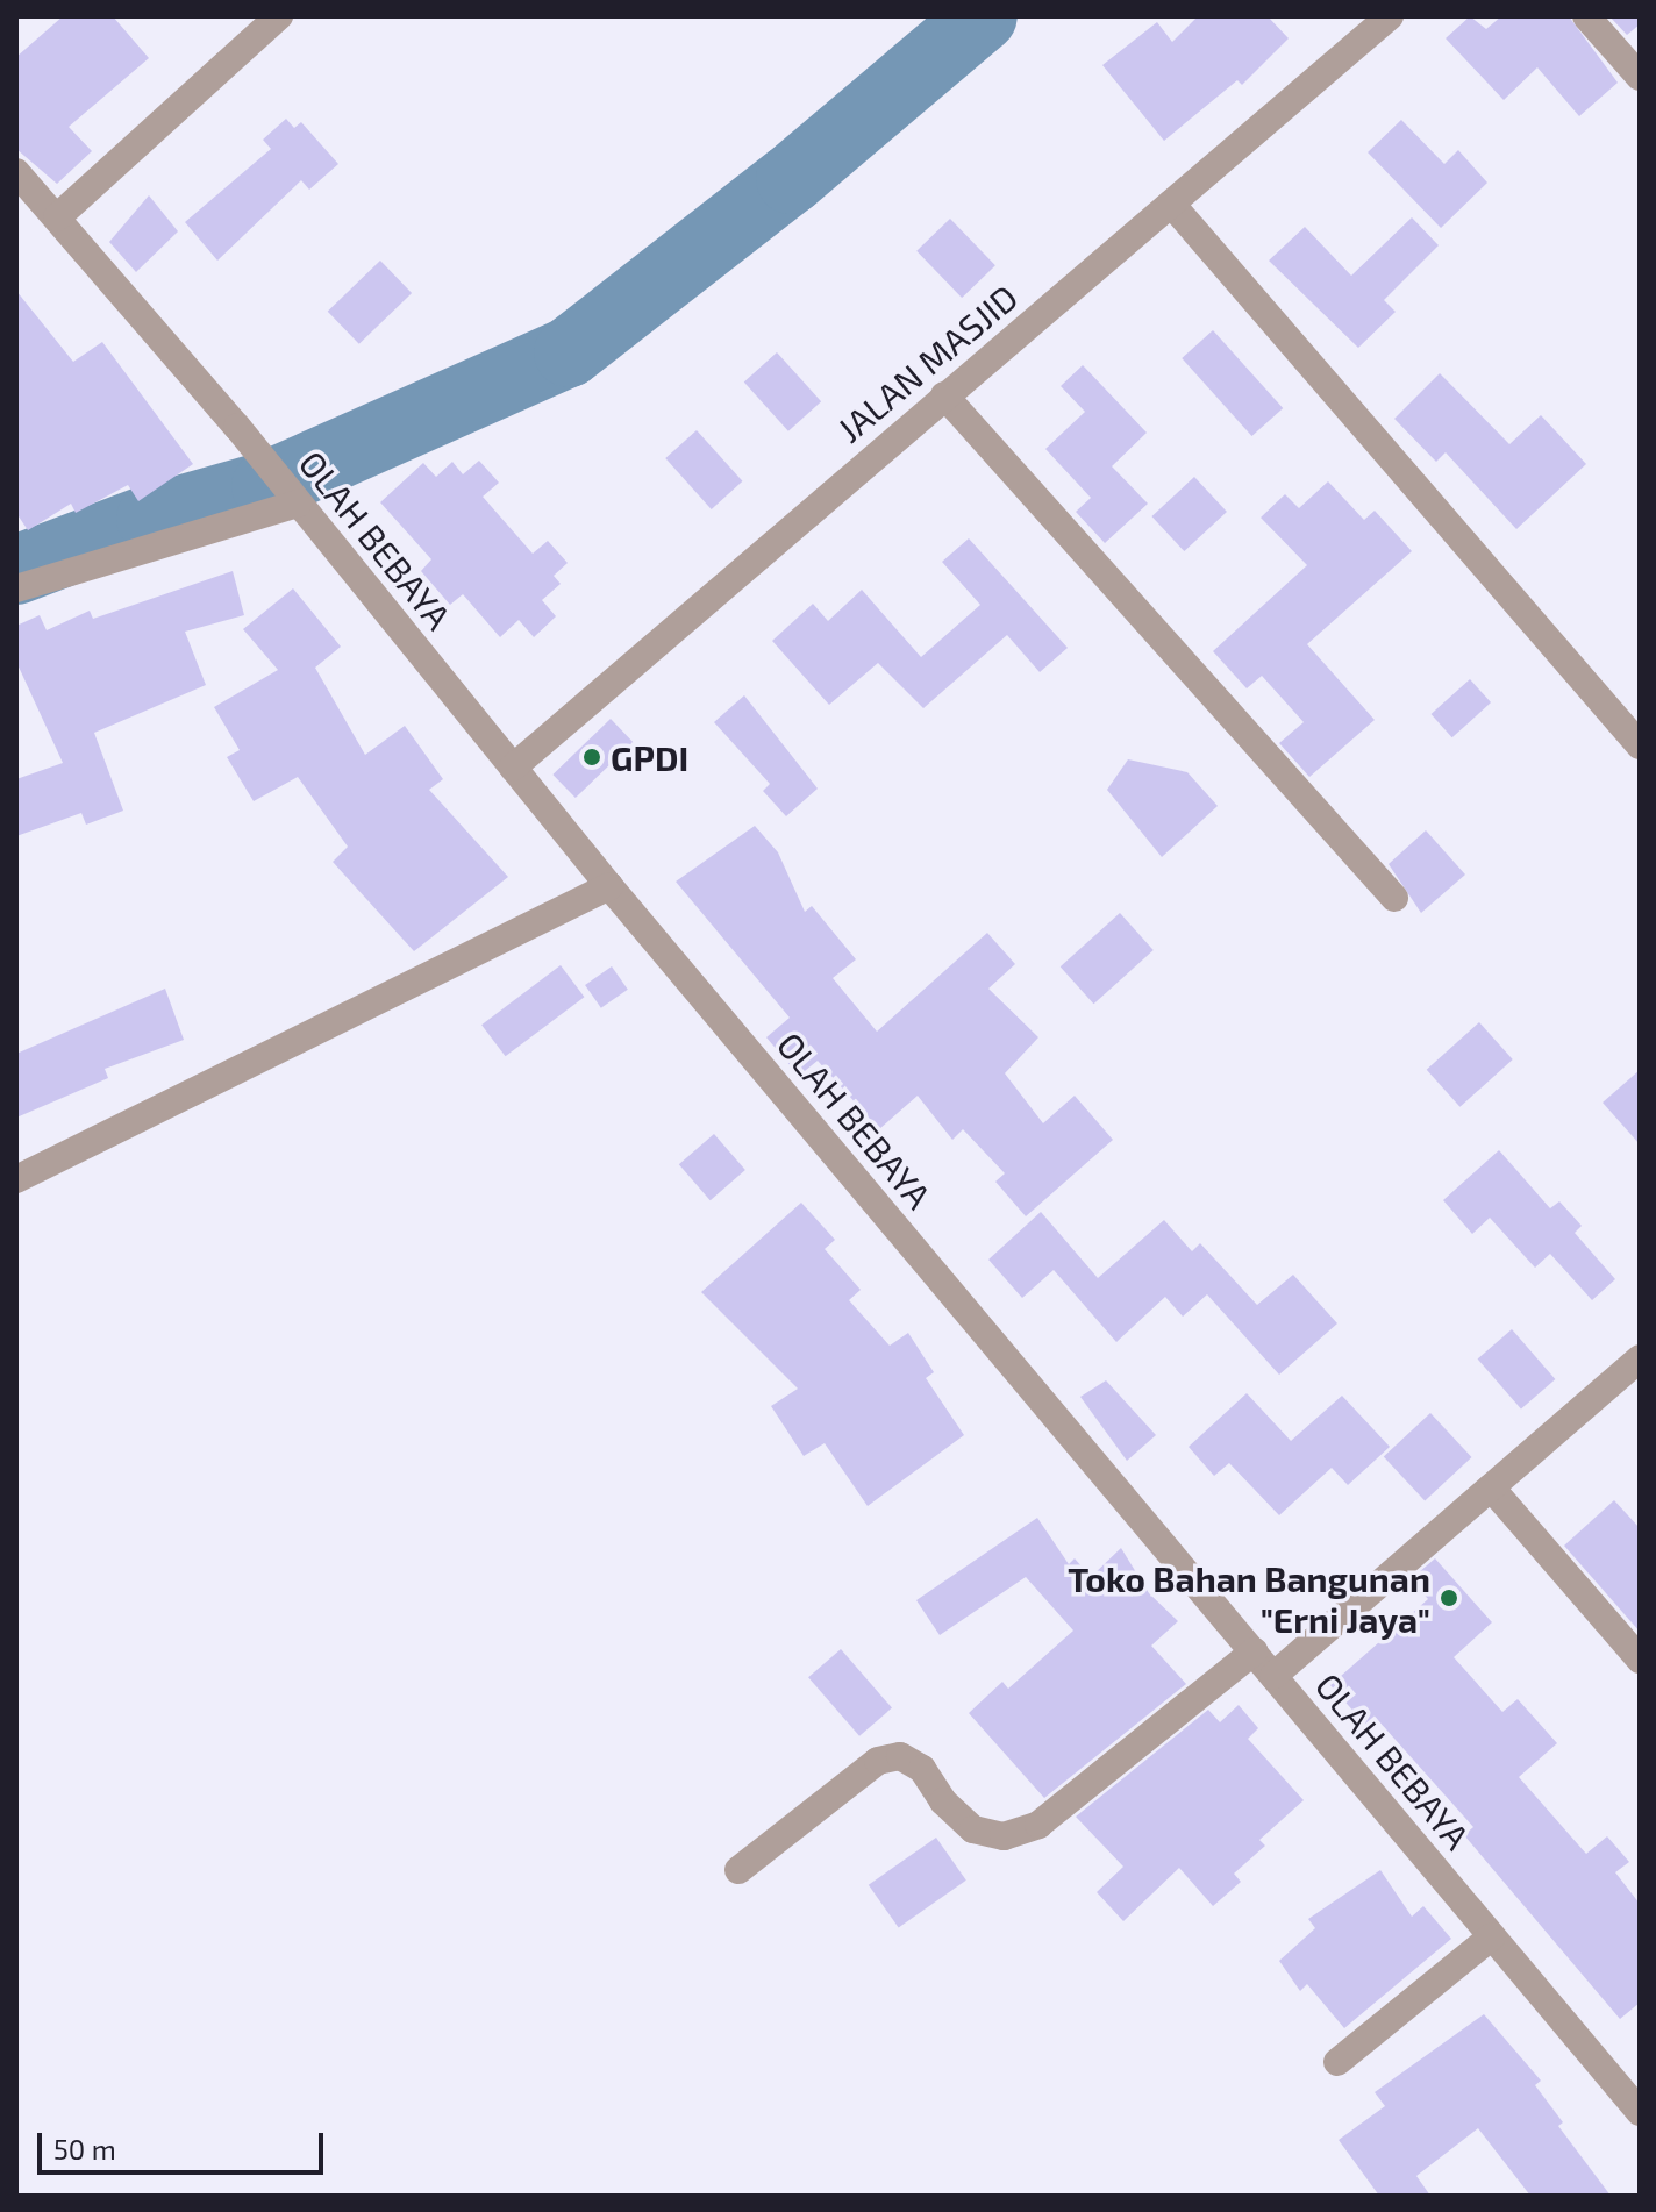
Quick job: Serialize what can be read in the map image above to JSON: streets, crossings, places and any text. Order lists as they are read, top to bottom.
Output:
{
  "streets": {
    "street": ["JALAN MASJID", "OLAH BEBAYA"]
  },
  "crossings": [
    ["JALAN MASJID", "OLAH BEBAYA"]
  ],
  "places": ["GPDI", "Toko Bahan Bangunan \"Erni Jaya\""],
  "scale_bar": "50 m"
}
